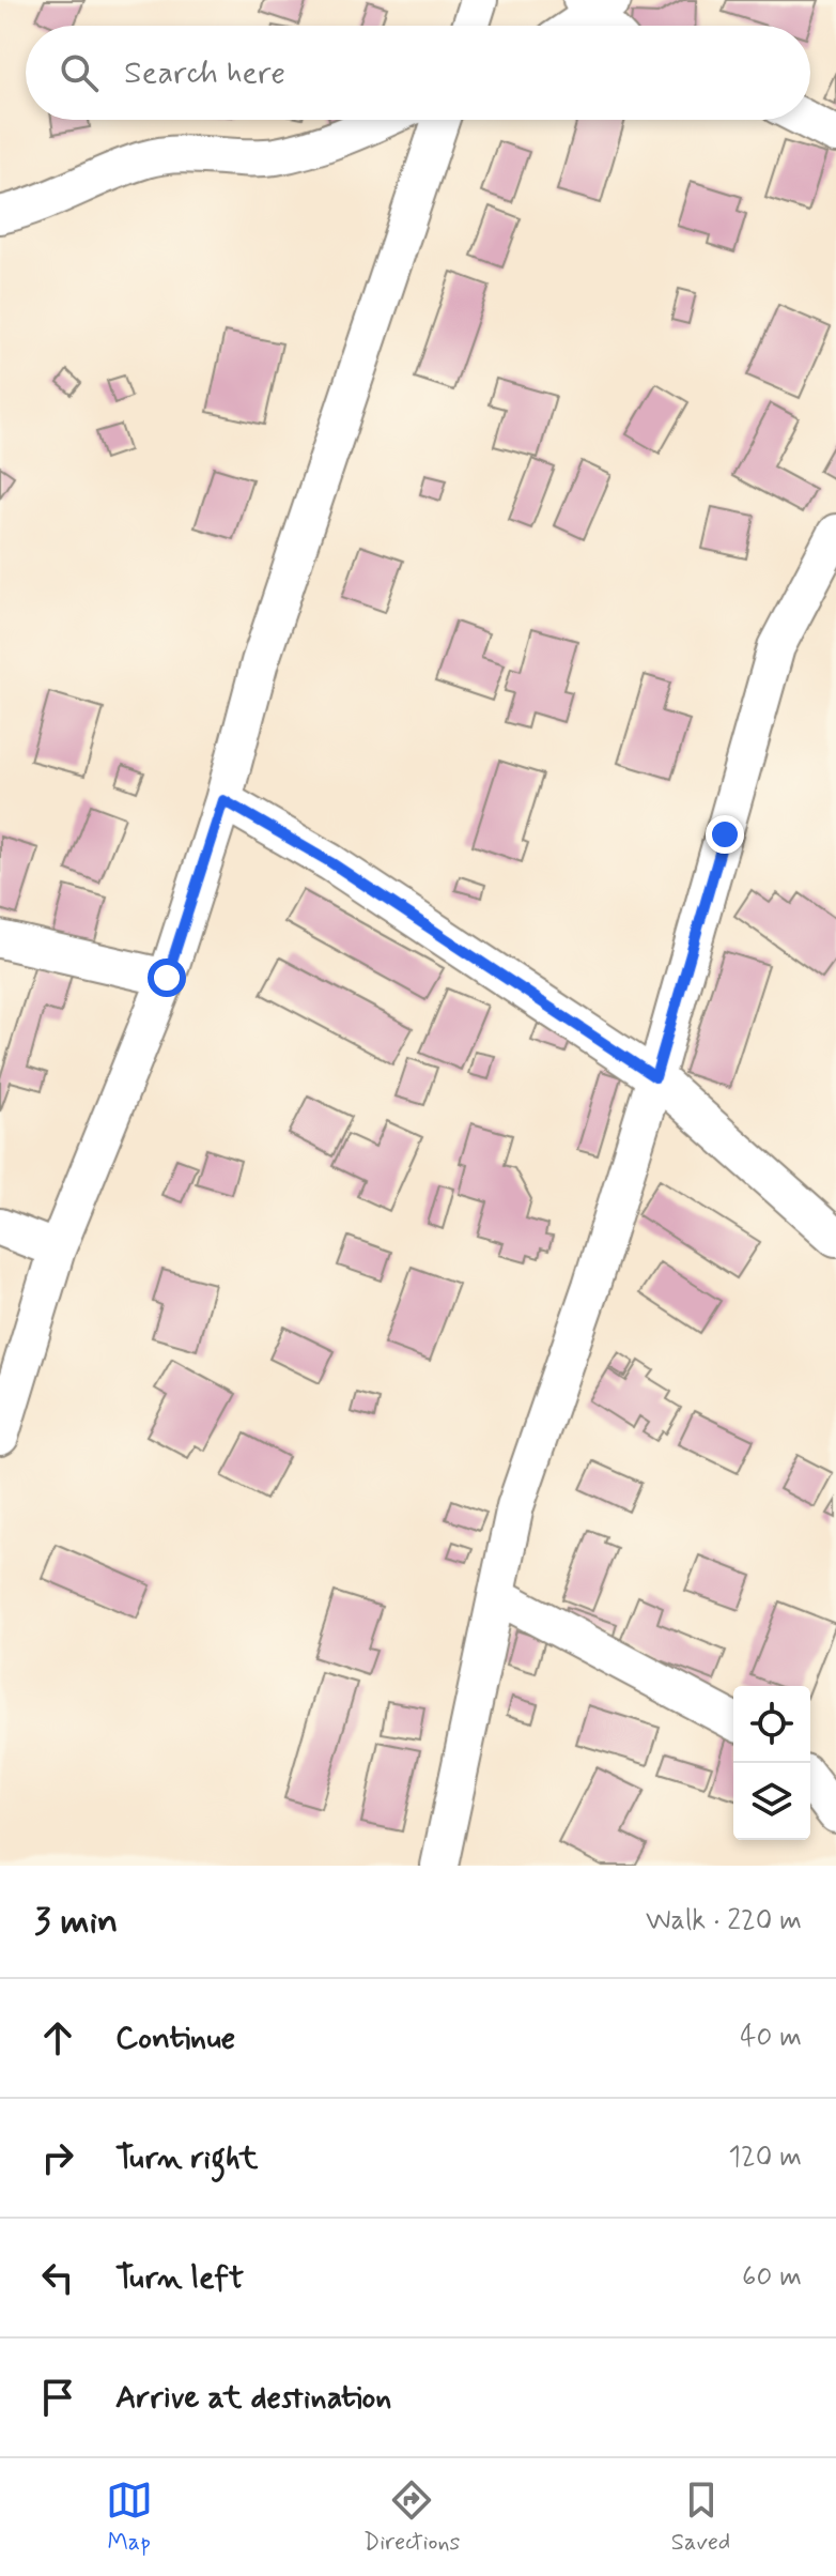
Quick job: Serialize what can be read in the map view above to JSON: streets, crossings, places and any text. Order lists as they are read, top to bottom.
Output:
{
  "page": {
    "search": "Search here",
    "heading": ["3 min", "Walk · 220 m"],
    "list": [
      ["Continue", "40 m"],
      ["Turn right", "120 m"],
      ["Turn left", "60 m"],
      "Arrive at destination"
    ],
    "nav": ["Map", "Directions", "Saved"]
  }
}
